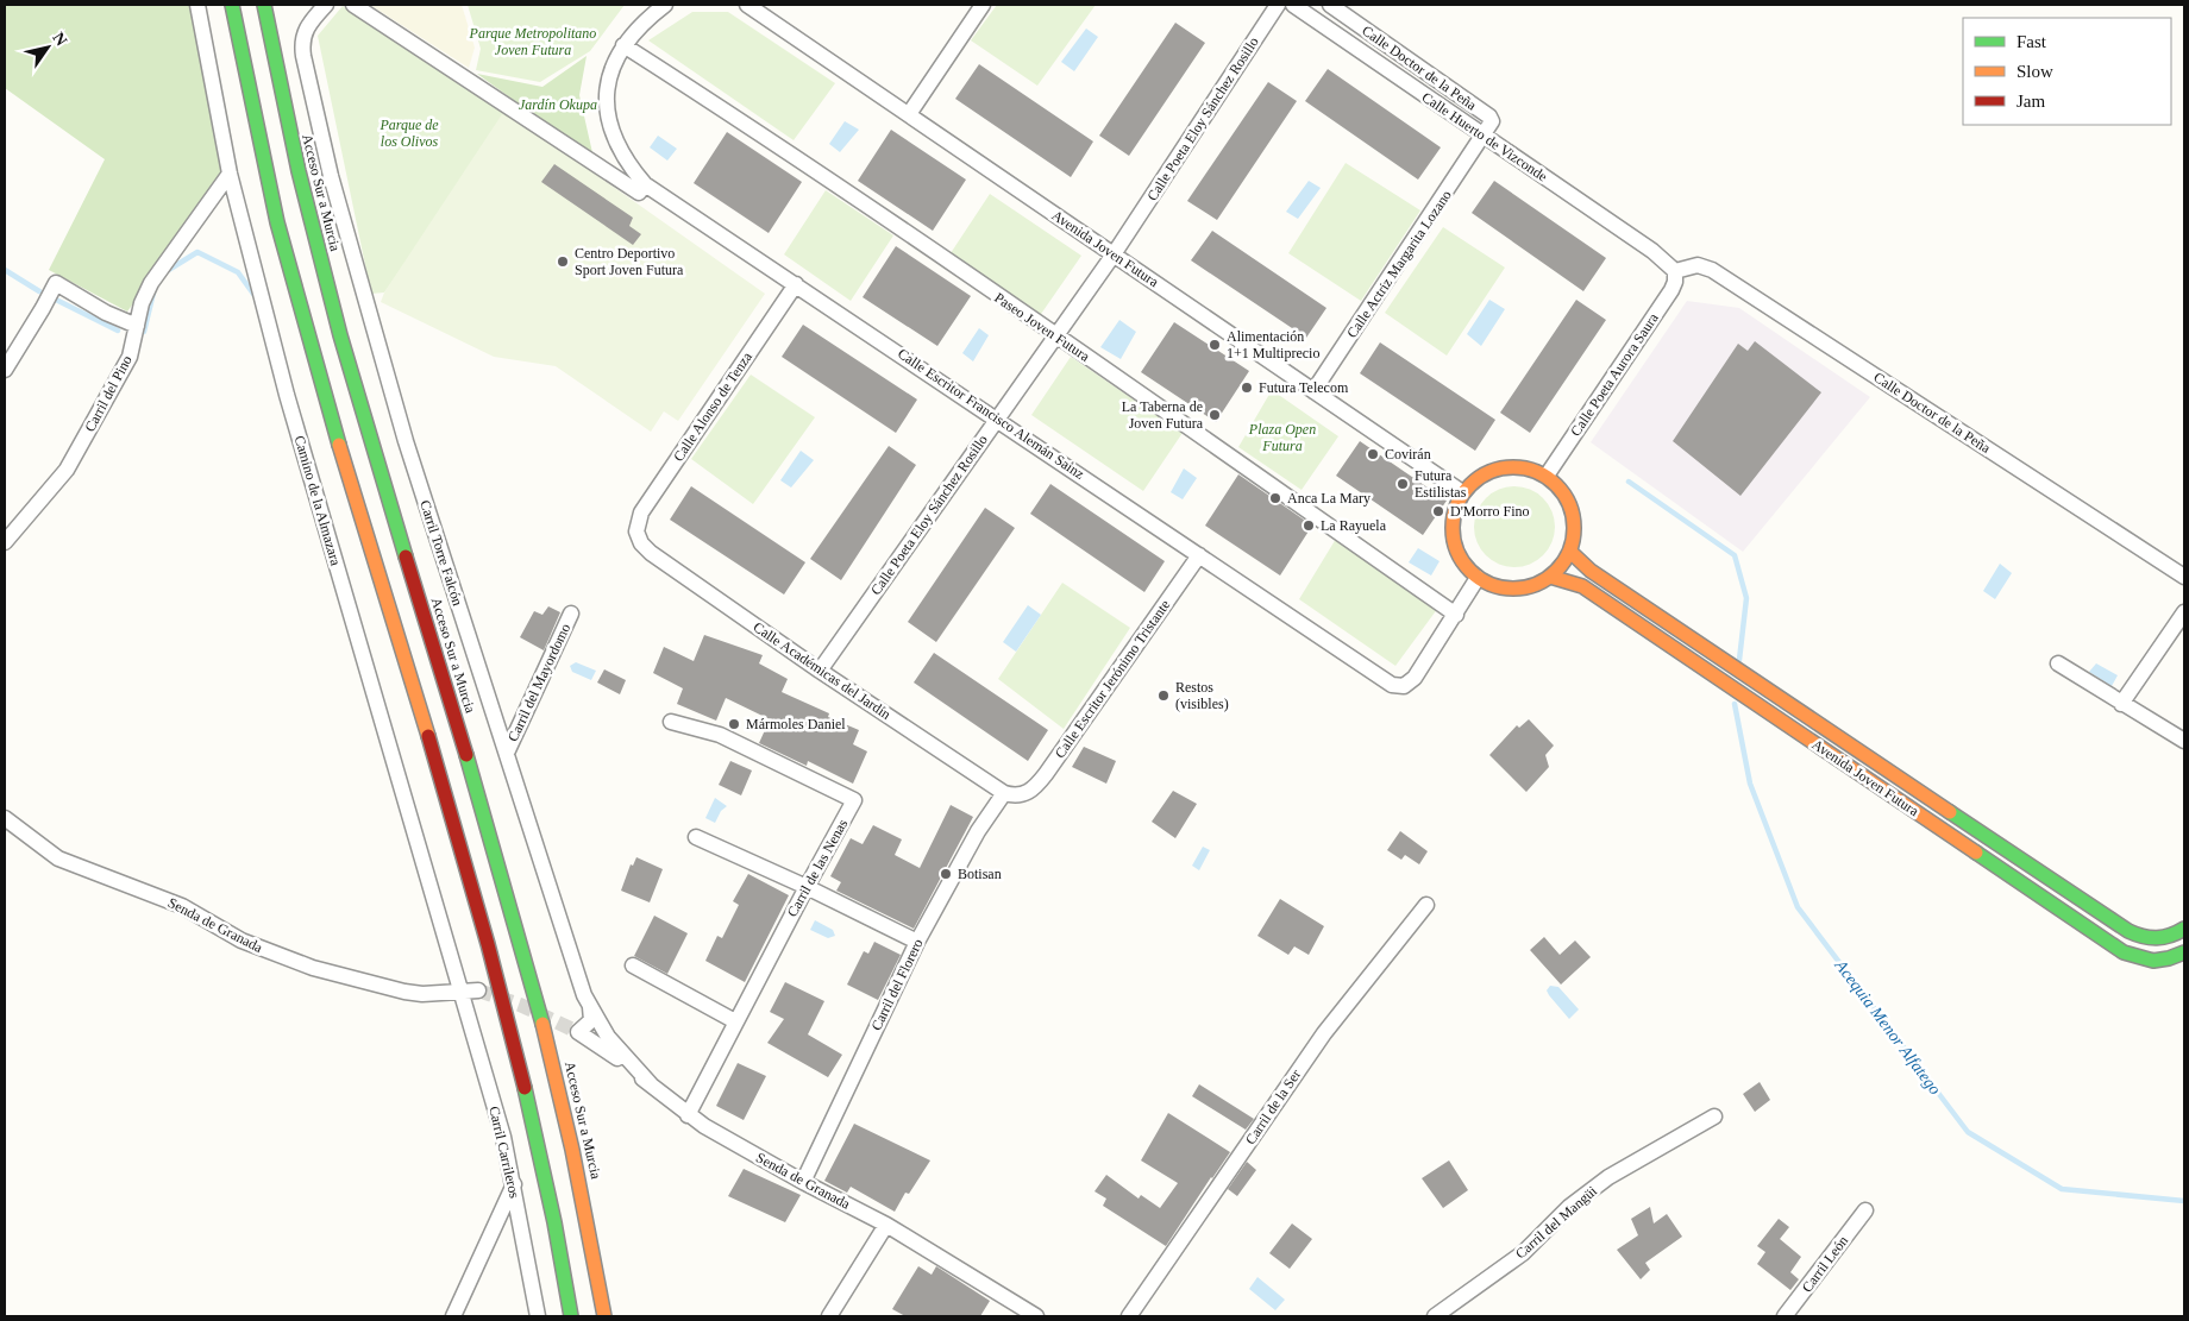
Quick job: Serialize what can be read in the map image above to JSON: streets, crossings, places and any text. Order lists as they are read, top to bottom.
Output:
{
  "streets": {
    "main road": ["Acceso Sur a Murcia", "Avenida Joven Futura"],
    "street": [
      "Calle Doctor de la Peña",
      "Calle Poeta Eloy Sánchez Rosillo",
      "Calle Huerto de Vizconde",
      "Calle Actriz Margarita Lozano",
      "Paseo Joven Futura",
      "Calle Poeta Aurora Saura",
      "Carril del Pino",
      "Calle Alonso de Tenza",
      "Calle Escritor Francisco Alemán Sainz",
      "Camino de la Almazara",
      "Carril Torre Falcón",
      "Calle Académicas del Jardín",
      "Calle Escritor Jerónimo Tristante",
      "Carril del Mayordomo",
      "Carril de las Nenas",
      "Senda de Granada",
      "Carril del Florero",
      "Carril de la Ser",
      "Carril Carrileros",
      "Carril del Mangüi",
      "Carril León"
    ]
  },
  "crossings": [
    ["Calle Doctor de la Peña", "Calle Huerto de Vizconde"],
    ["Calle Doctor de la Peña", "Calle Actriz Margarita Lozano"],
    ["Calle Doctor de la Peña", "Calle Poeta Aurora Saura"],
    ["Calle Poeta Eloy Sánchez Rosillo", "Avenida Joven Futura"],
    ["Calle Poeta Eloy Sánchez Rosillo", "Paseo Joven Futura"],
    ["Calle Poeta Eloy Sánchez Rosillo", "Calle Escritor Francisco Alemán Sainz"],
    ["Calle Poeta Eloy Sánchez Rosillo", "Calle Académicas del Jardín"],
    ["Calle Huerto de Vizconde", "Calle Actriz Margarita Lozano"],
    ["Calle Huerto de Vizconde", "Calle Poeta Aurora Saura"],
    ["Avenida Joven Futura", "Calle Actriz Margarita Lozano"],
    ["Avenida Joven Futura", "Calle Poeta Aurora Saura"],
    ["Avenida Joven Futura", "Calle Escritor Francisco Alemán Sainz"],
    ["Paseo Joven Futura", "Calle Escritor Francisco Alemán Sainz"],
    ["Calle Poeta Aurora Saura", "Calle Escritor Francisco Alemán Sainz"],
    ["Carril del Pino", "Camino de la Almazara"],
    ["Calle Alonso de Tenza", "Calle Escritor Francisco Alemán Sainz"],
    ["Calle Alonso de Tenza", "Calle Académicas del Jardín"],
    ["Calle Escritor Francisco Alemán Sainz", "Calle Escritor Jerónimo Tristante"],
    ["Camino de la Almazara", "Senda de Granada"],
    ["Camino de la Almazara", "Carril Carrileros"],
    ["Carril Torre Falcón", "Carril del Mayordomo"],
    ["Carril Torre Falcón", "Senda de Granada"],
    ["Calle Académicas del Jardín", "Calle Escritor Jerónimo Tristante"],
    ["Calle Académicas del Jardín", "Carril del Florero"],
    ["Calle Escritor Jerónimo Tristante", "Carril del Florero"],
    ["Carril de las Nenas", "Senda de Granada"],
    ["Senda de Granada", "Carril del Florero"],
    ["Senda de Granada", "Carril Carrileros"]
  ],
  "water": ["Acequia Menor Alfatego"],
  "parks": [
    "Parque Metropolitano Joven Futura",
    "Jardín Okupa",
    "Parque de los Olivos",
    "Plaza Open Futura"
  ],
  "places": [
    "Centro Deportivo Sport Joven Futura",
    "Alimentación 1+1 Multiprecio",
    "Futura Telecom",
    "La Taberna de Joven Futura",
    "Covirán",
    "Futura Estilistas",
    "Anca La Mary",
    "D'Morro Fino",
    "La Rayuela",
    "Restos (visibles)",
    "Mármoles Daniel",
    "Botisan"
  ],
  "legend": ["Fast", "Slow", "Jam"],
  "north": "top right"
}
